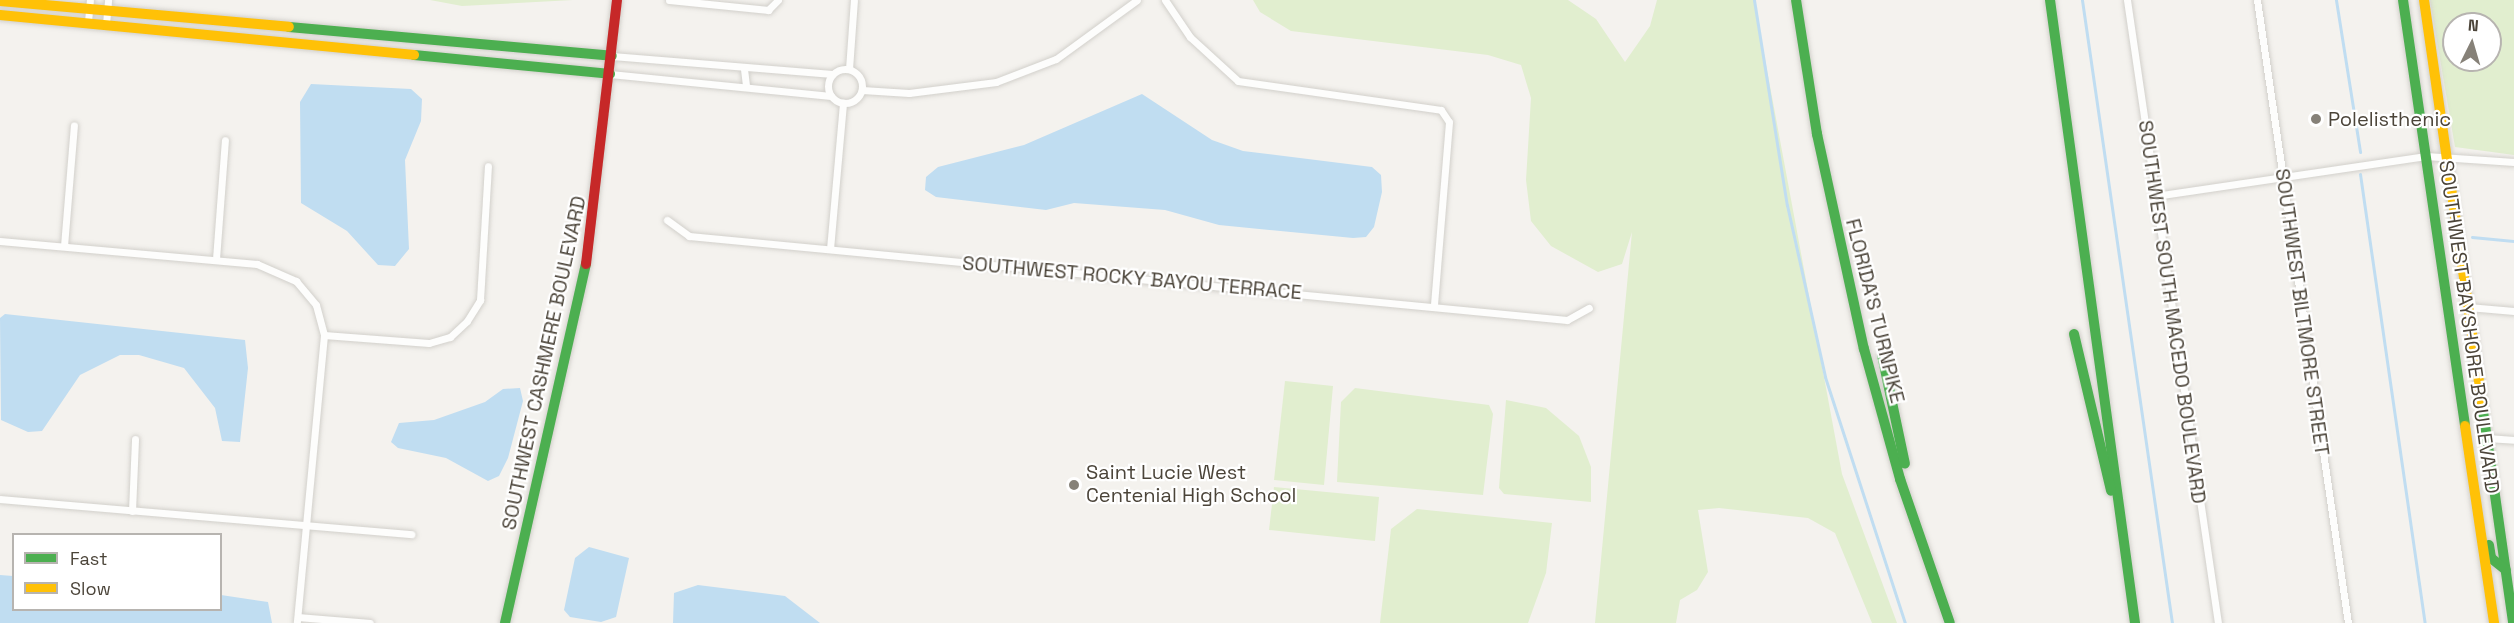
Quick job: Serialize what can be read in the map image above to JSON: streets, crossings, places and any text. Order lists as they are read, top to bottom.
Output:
{
  "streets": {
    "main road": ["FLORIDA'S TURNPIKE", "SOUTHWEST BAYSHORE BOULEVARD", "SOUTHWEST CASHMERE BOULEVARD"],
    "street": ["SOUTHWEST ROCKY BAYOU TERRACE", "SOUTHWEST SOUTH MACEDO BOULEVARD", "SOUTHWEST BILTMORE STREET"]
  },
  "places": ["Polelisthenic", "Saint Lucie West Centenial High School"],
  "legend": ["Fast", "Slow"],
  "north": "top"
}
